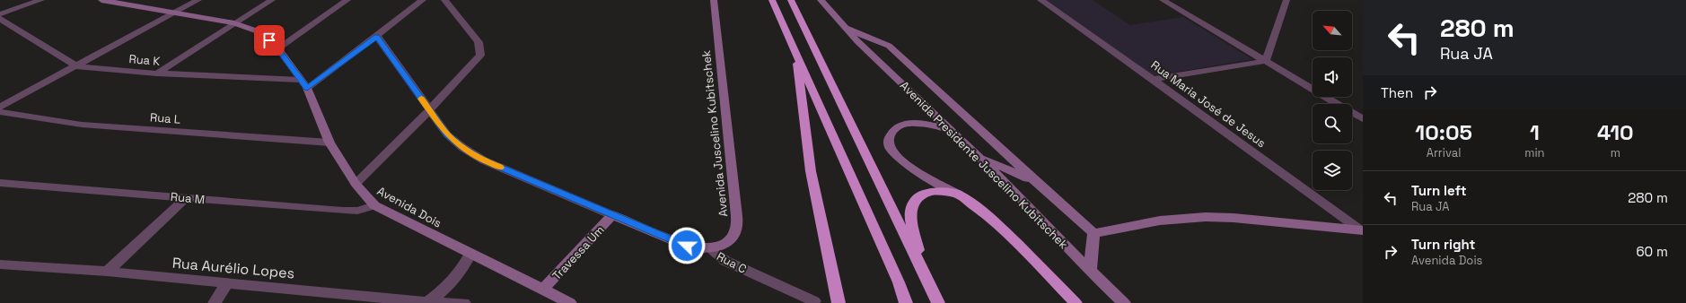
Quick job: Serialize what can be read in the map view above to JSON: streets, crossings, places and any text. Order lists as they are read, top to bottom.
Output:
{
  "streets": {
    "street": [
      "Rua K",
      "Rua Maria José de Jesus",
      "Rua L",
      "Avenida Juscelino Kubitschek",
      "Avenida Presidente Juscelino Kubitschek",
      "Rua M",
      "Avenida Dois",
      "Travessa Um",
      "Rua C",
      "Rua Aurélio Lopes"
    ]
  },
  "crossings": [
    ["Rua K", "Avenida Dois"],
    ["Rua L", "Avenida Dois"],
    ["Avenida Juscelino Kubitschek", "Rua C"],
    ["Rua M", "Avenida Dois"],
    ["Avenida Dois", "Travessa Um"],
    ["Travessa Um", "Rua C"]
  ],
  "north": "top left",
  "page": {
    "turn": ["280 m", "Rua JA"],
    "then": "Then",
    "eta": [
      "10:05",
      "Arrival",
      "1",
      "min",
      "410",
      "m"
    ],
    "list": [
      {
        "name": "Turn left",
        "note": "Rua JA",
        "value": "280 m"
      },
      {
        "name": "Turn right",
        "note": "Avenida Dois",
        "value": "60 m"
      }
    ]
  }
}
